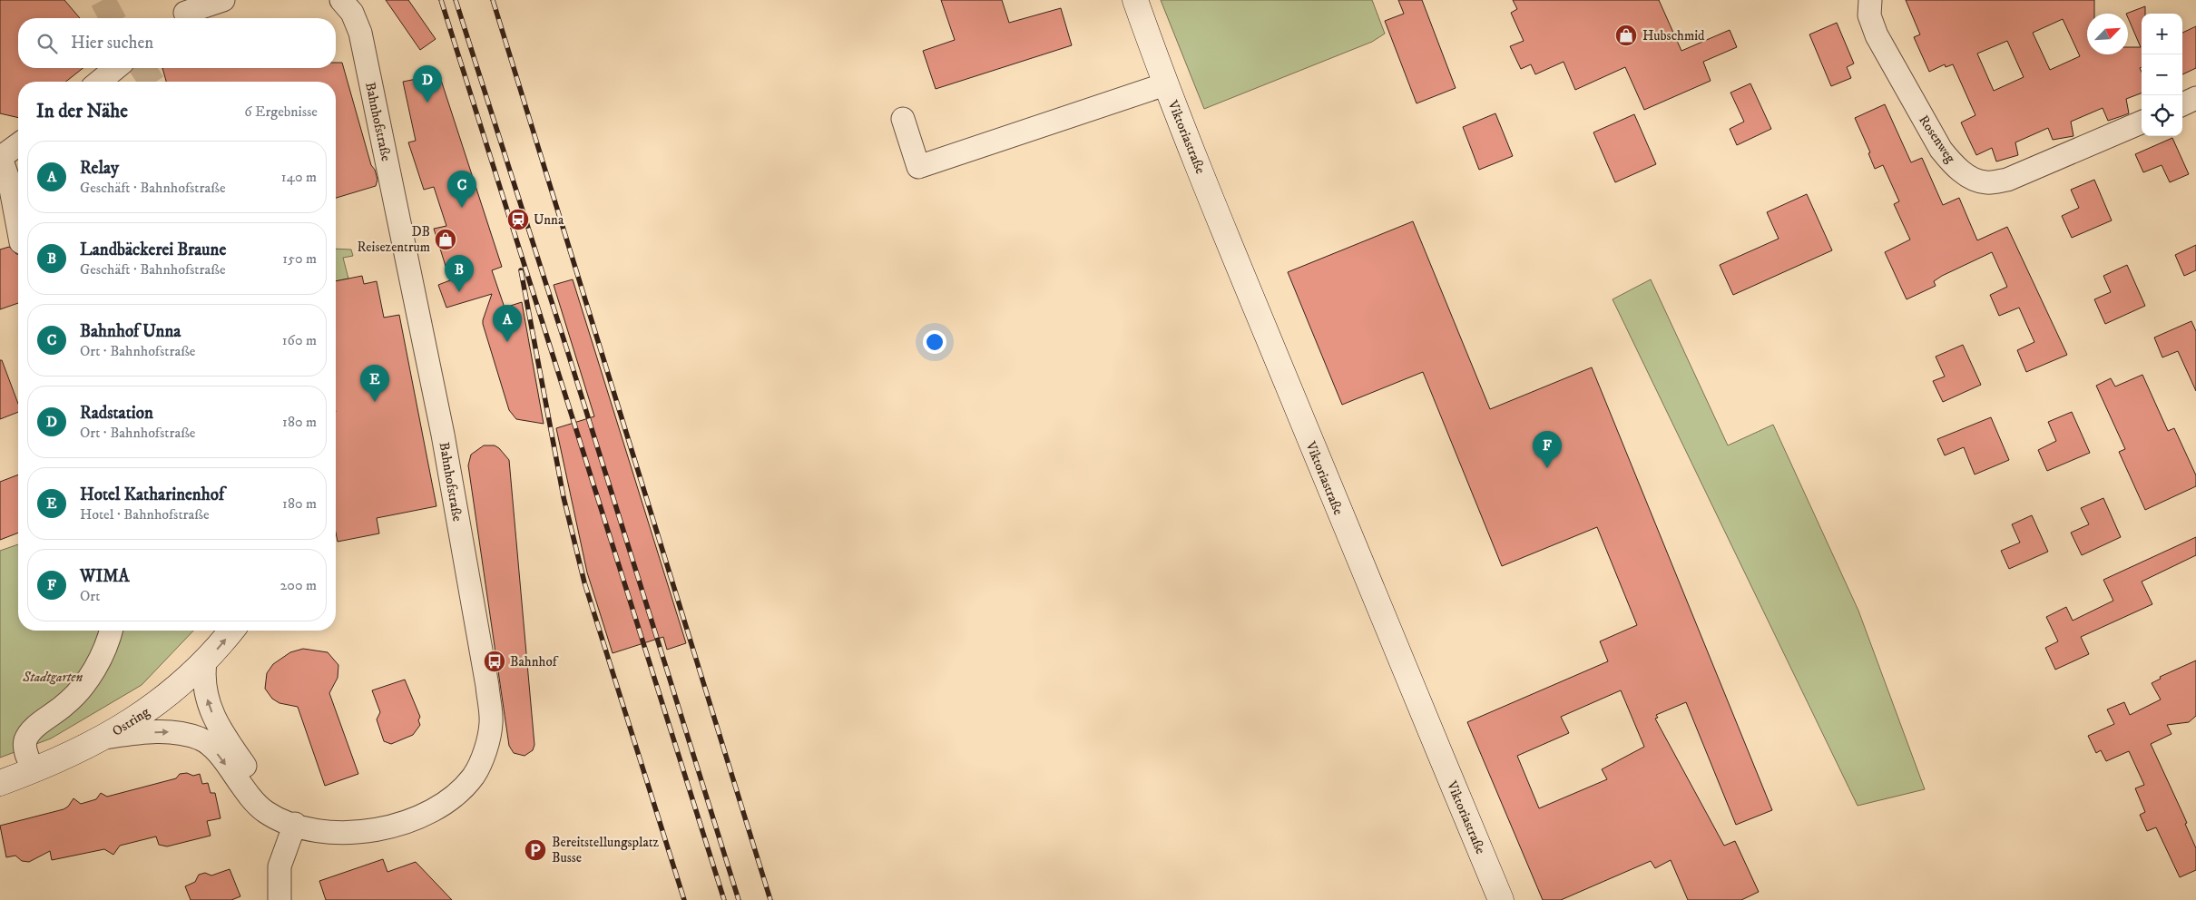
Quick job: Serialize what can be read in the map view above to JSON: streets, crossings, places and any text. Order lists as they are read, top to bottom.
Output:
{
  "streets": {
    "street": [
      "Bahnhofstraße",
      "Viktoriastraße",
      "Rosenweg",
      "Ostring"
    ]
  },
  "crossings": [
    ["Bahnhofstraße", "Ostring"]
  ],
  "parks": ["Stadtgarten"],
  "places": {
    "shop": ["Hubschmid", "DB Reisezentrum"],
    "station": ["Unna"],
    "bus stop": ["Bahnhof"],
    "parking": ["Bereitstellungsplatz Busse"]
  },
  "north": "top right",
  "page": {
    "map_buttons": ["+", "−"],
    "search": "Hier suchen",
    "pins": [
      "D",
      "C",
      "B",
      "A",
      "E",
      "F"
    ],
    "heading": ["In der Nähe", "6 Ergebnisse"],
    "list": [
      {
        "mark": "A",
        "name": "Relay",
        "note": "Geschäft · Bahnhofstraße",
        "value": "140 m"
      },
      {
        "mark": "B",
        "name": "Landbäckerei Braune",
        "note": "Geschäft · Bahnhofstraße",
        "value": "150 m"
      },
      {
        "mark": "C",
        "name": "Bahnhof Unna",
        "note": "Ort · Bahnhofstraße",
        "value": "160 m"
      },
      {
        "mark": "D",
        "name": "Radstation",
        "note": "Ort · Bahnhofstraße",
        "value": "180 m"
      },
      {
        "mark": "E",
        "name": "Hotel Katharinenhof",
        "note": "Hotel · Bahnhofstraße",
        "value": "180 m"
      },
      {
        "mark": "F",
        "name": "WIMA",
        "note": "Ort",
        "value": "200 m"
      }
    ]
  }
}
